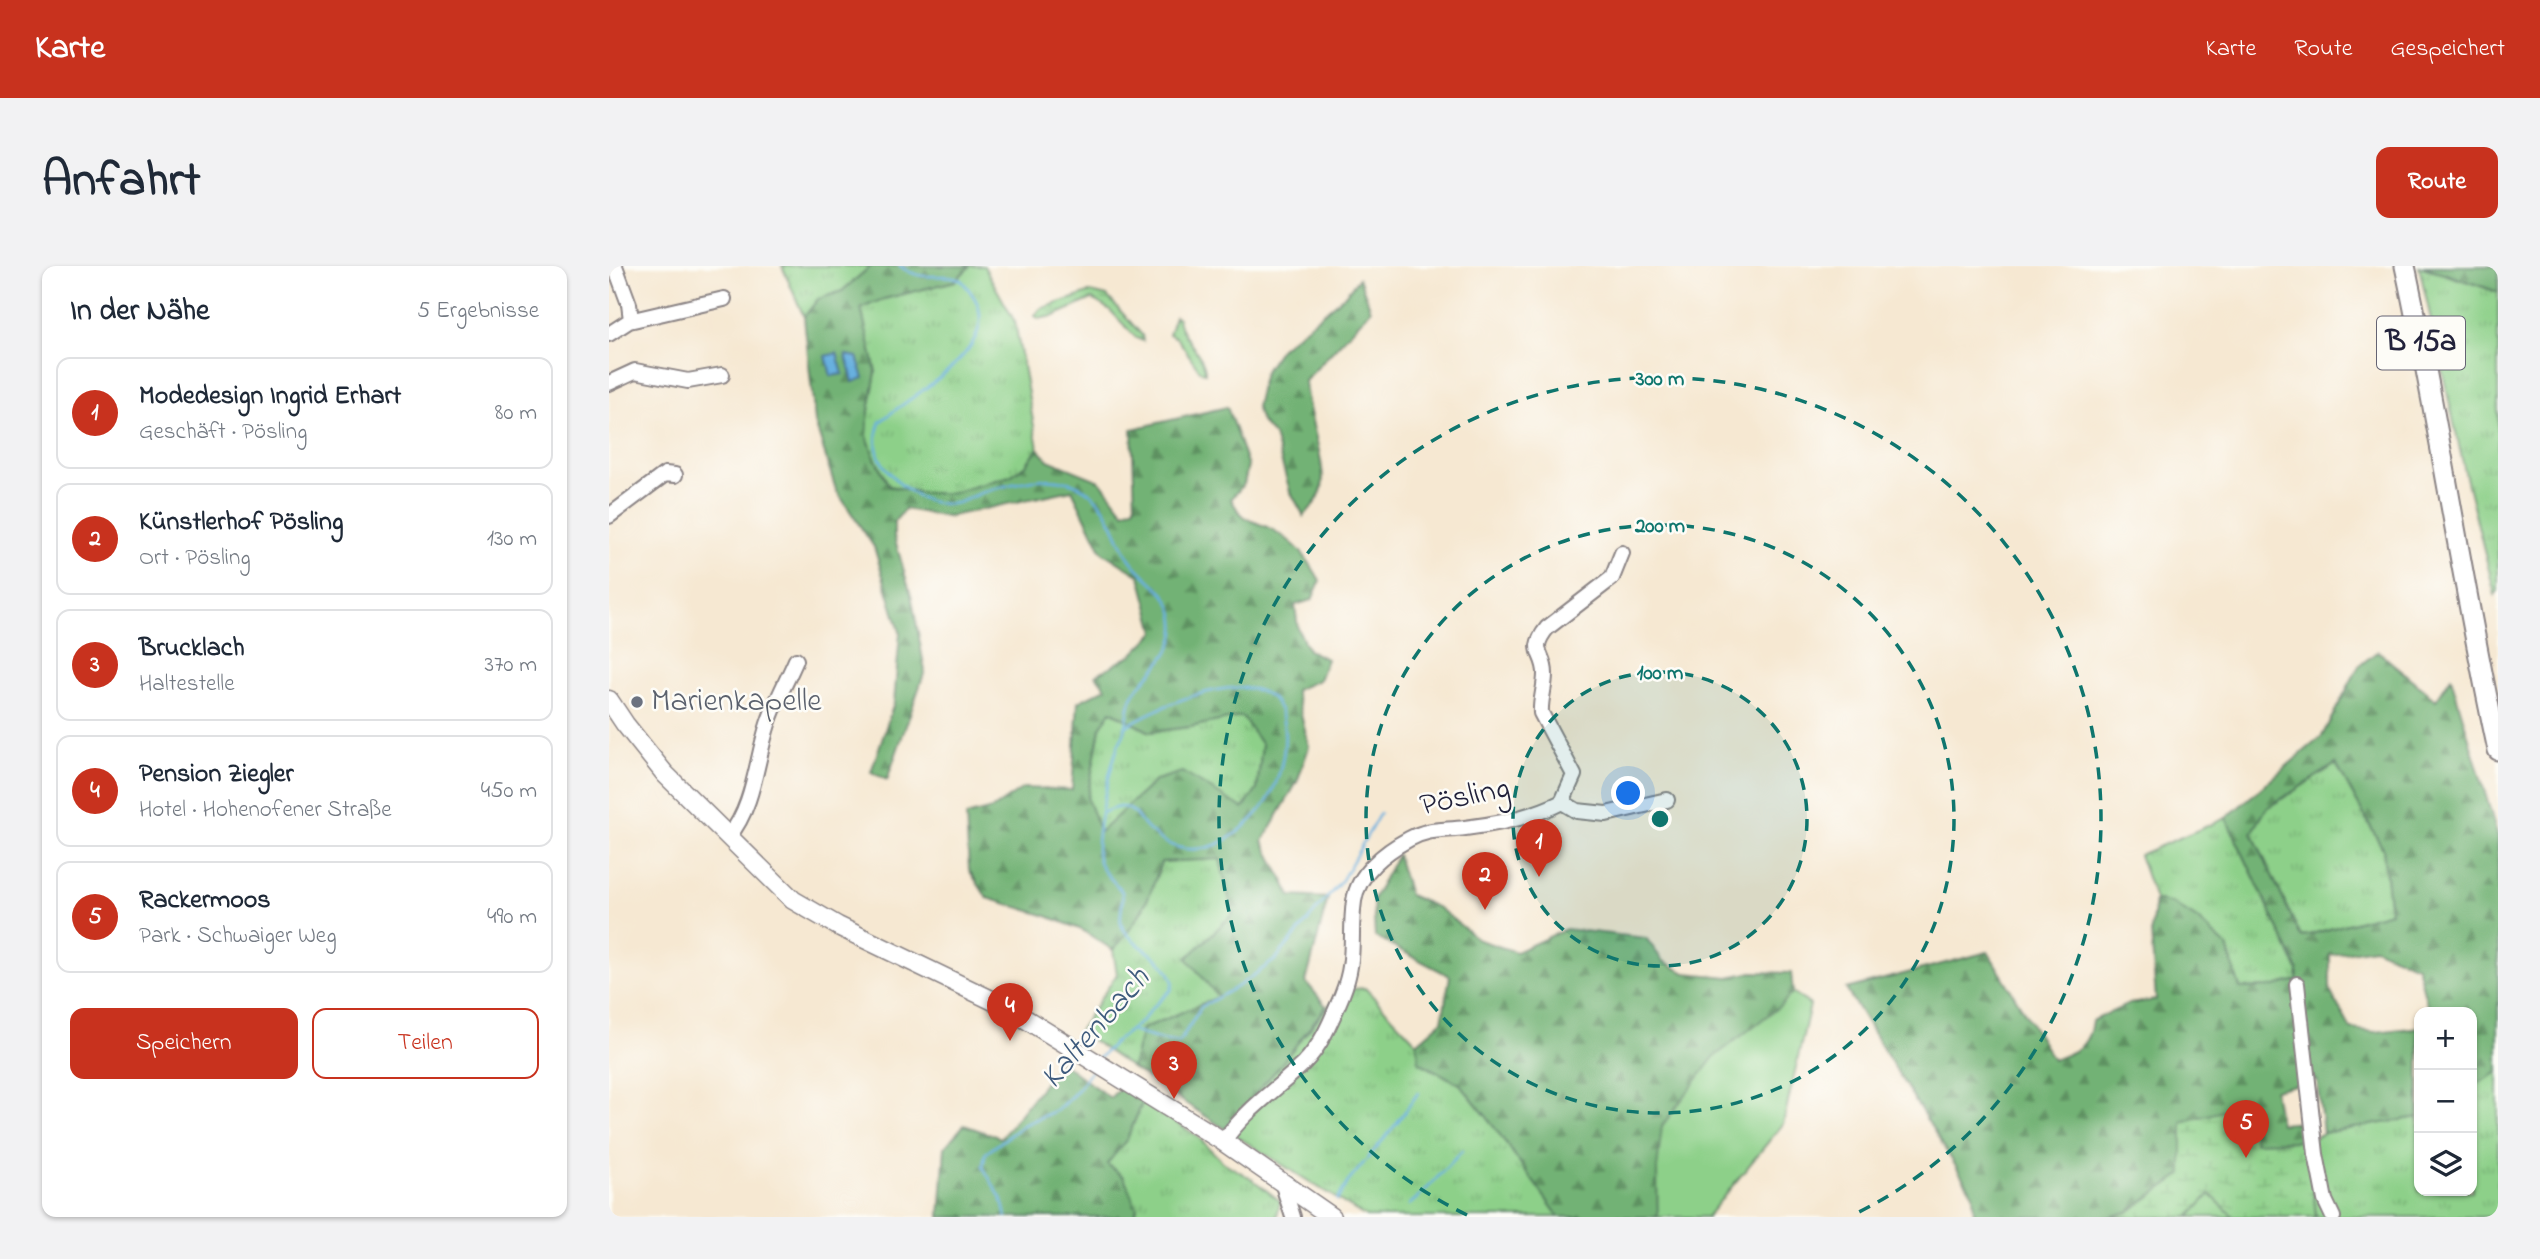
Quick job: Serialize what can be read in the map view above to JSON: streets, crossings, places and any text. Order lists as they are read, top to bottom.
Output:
{
  "streets": {
    "highway": ["B 15a"],
    "street": ["Pösling"]
  },
  "water": ["Kaltenbach"],
  "places": ["Marienkapelle"],
  "page": {
    "header": "Karte",
    "nav": ["Karte", "Route", "Gespeichert"],
    "title": "Anfahrt",
    "buttons": [
      "Route",
      ["Speichern", "Teilen"]
    ],
    "heading": ["In der Nähe", "5 Ergebnisse"],
    "list": [
      {
        "mark": "1",
        "name": "Modedesign Ingrid Erhart",
        "note": "Geschäft · Pösling",
        "value": "80 m"
      },
      {
        "mark": "2",
        "name": "Künstlerhof Pösling",
        "note": "Ort · Pösling",
        "value": "130 m"
      },
      {
        "mark": "3",
        "name": "Brucklach",
        "note": "Haltestelle",
        "value": "370 m"
      },
      {
        "mark": "4",
        "name": "Pension Ziegler",
        "note": "Hotel · Hohenofener Straße",
        "value": "450 m"
      },
      {
        "mark": "5",
        "name": "Rackermoos",
        "note": "Park · Schwaiger Weg",
        "value": "490 m"
      }
    ],
    "pins": [
      "1",
      "2",
      "4",
      "3",
      "5"
    ],
    "map_buttons": ["+", "−"]
  },
  "rings": ["300 m", "200 m", "100 m"]
}
